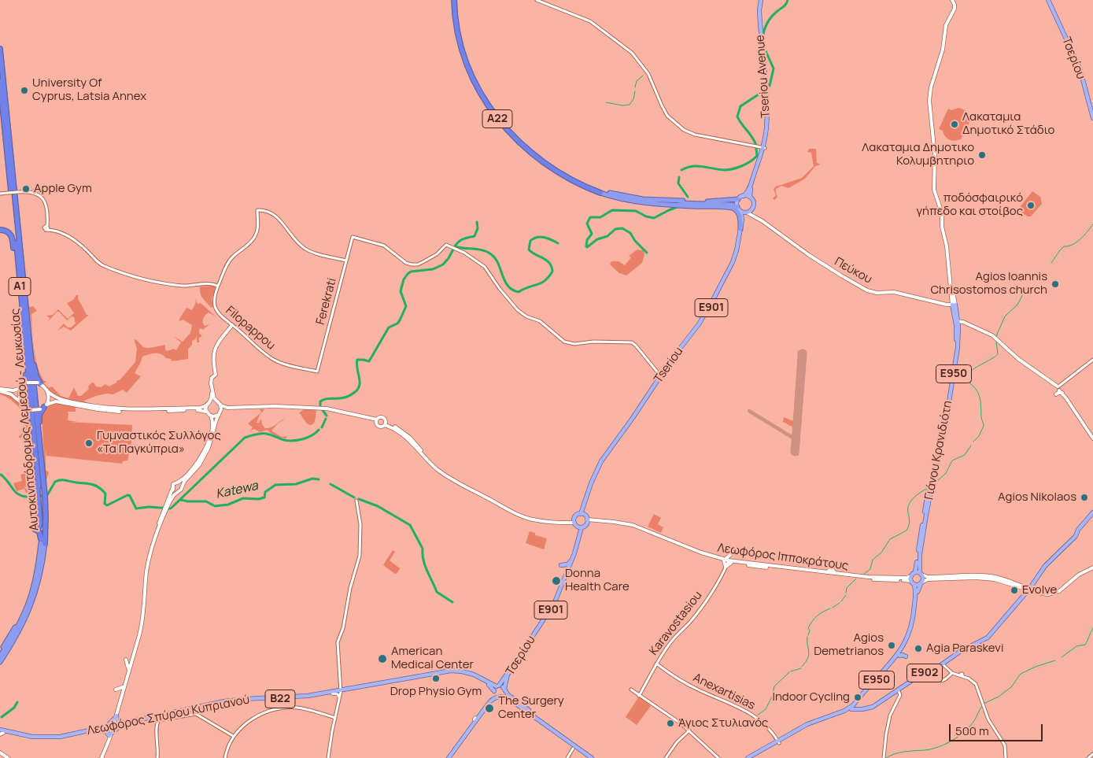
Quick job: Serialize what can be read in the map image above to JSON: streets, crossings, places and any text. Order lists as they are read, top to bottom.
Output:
{
  "streets": {
    "highway": ["A22", "A1", "Αυτοκινητόδρομος Λεμεσού - Λευκωσίας"],
    "main road": [
      "Τσερίου",
      "Tseriou Avenue",
      "Πεύκου",
      "E901",
      "Tseriou",
      "E950",
      "Γιάνου Κρανιδιότη",
      "Λεωφόρος Ιπποκράτους",
      "E902",
      "B22",
      "Λεωφόρος Σπύρου Κυπριανού"
    ],
    "street": [
      "Ferekrati",
      "Filopappou",
      "Karavostasiou",
      "Anexartisias"
    ]
  },
  "crossings": [
    ["Τσερίου", "E901"],
    ["Τσερίου", "Tseriou"],
    ["Τσερίου", "Λεωφόρος Ιπποκράτους"],
    ["Τσερίου", "Λεωφόρος Σπύρου Κυπριανού"],
    ["Tseriou Avenue", "A22"],
    ["Tseriou Avenue", "Πεύκου"],
    ["Tseriou Avenue", "Tseriou"],
    ["A22", "Πεύκου"],
    ["A22", "Tseriou"],
    ["Πεύκου", "Tseriou"],
    ["Πεύκου", "Γιάνου Κρανιδιότη"],
    ["A1", "Αυτοκινητόδρομος Λεμεσού - Λευκωσίας"],
    ["Ferekrati", "Filopappou"],
    ["Ferekrati", "Tseriou"],
    ["E901", "Tseriou"],
    ["E901", "Λεωφόρος Ιπποκράτους"],
    ["Tseriou", "Λεωφόρος Ιπποκράτους"],
    ["E950", "Γιάνου Κρανιδιότη"],
    ["E950", "Λεωφόρος Ιπποκράτους"],
    ["E950", "E902"],
    ["E950", "Anexartisias"],
    ["Γιάνου Κρανιδιότη", "Λεωφόρος Ιπποκράτους"],
    ["Karavostasiou", "Anexartisias"]
  ],
  "water": ["Katewa"],
  "places": [
    "University Of Cyprus, Latsia Annex",
    "Λακαταμια Δημοτικό Στάδιο",
    "Λακαταμια Δημοτικο Κολυμβητηριο",
    "Apple Gym",
    "ποδόσφαιρικό γήπεδο και στοίβος",
    "Agios Ioannis Chrisostomos church",
    "Γυμναστικός Συλλόγος «Τα Παγκύπρια»",
    "Agios Nikolaos",
    "Donna Health Care",
    "Evolve",
    "Agios Demetrianos",
    "Agia Paraskevi",
    "American Medical Center",
    "Drop Physio Gym",
    "Indoor Cycling",
    "The Surgery Center",
    "Άγιος Στυλιανός"
  ],
  "scale_bar": "500 m"
}
